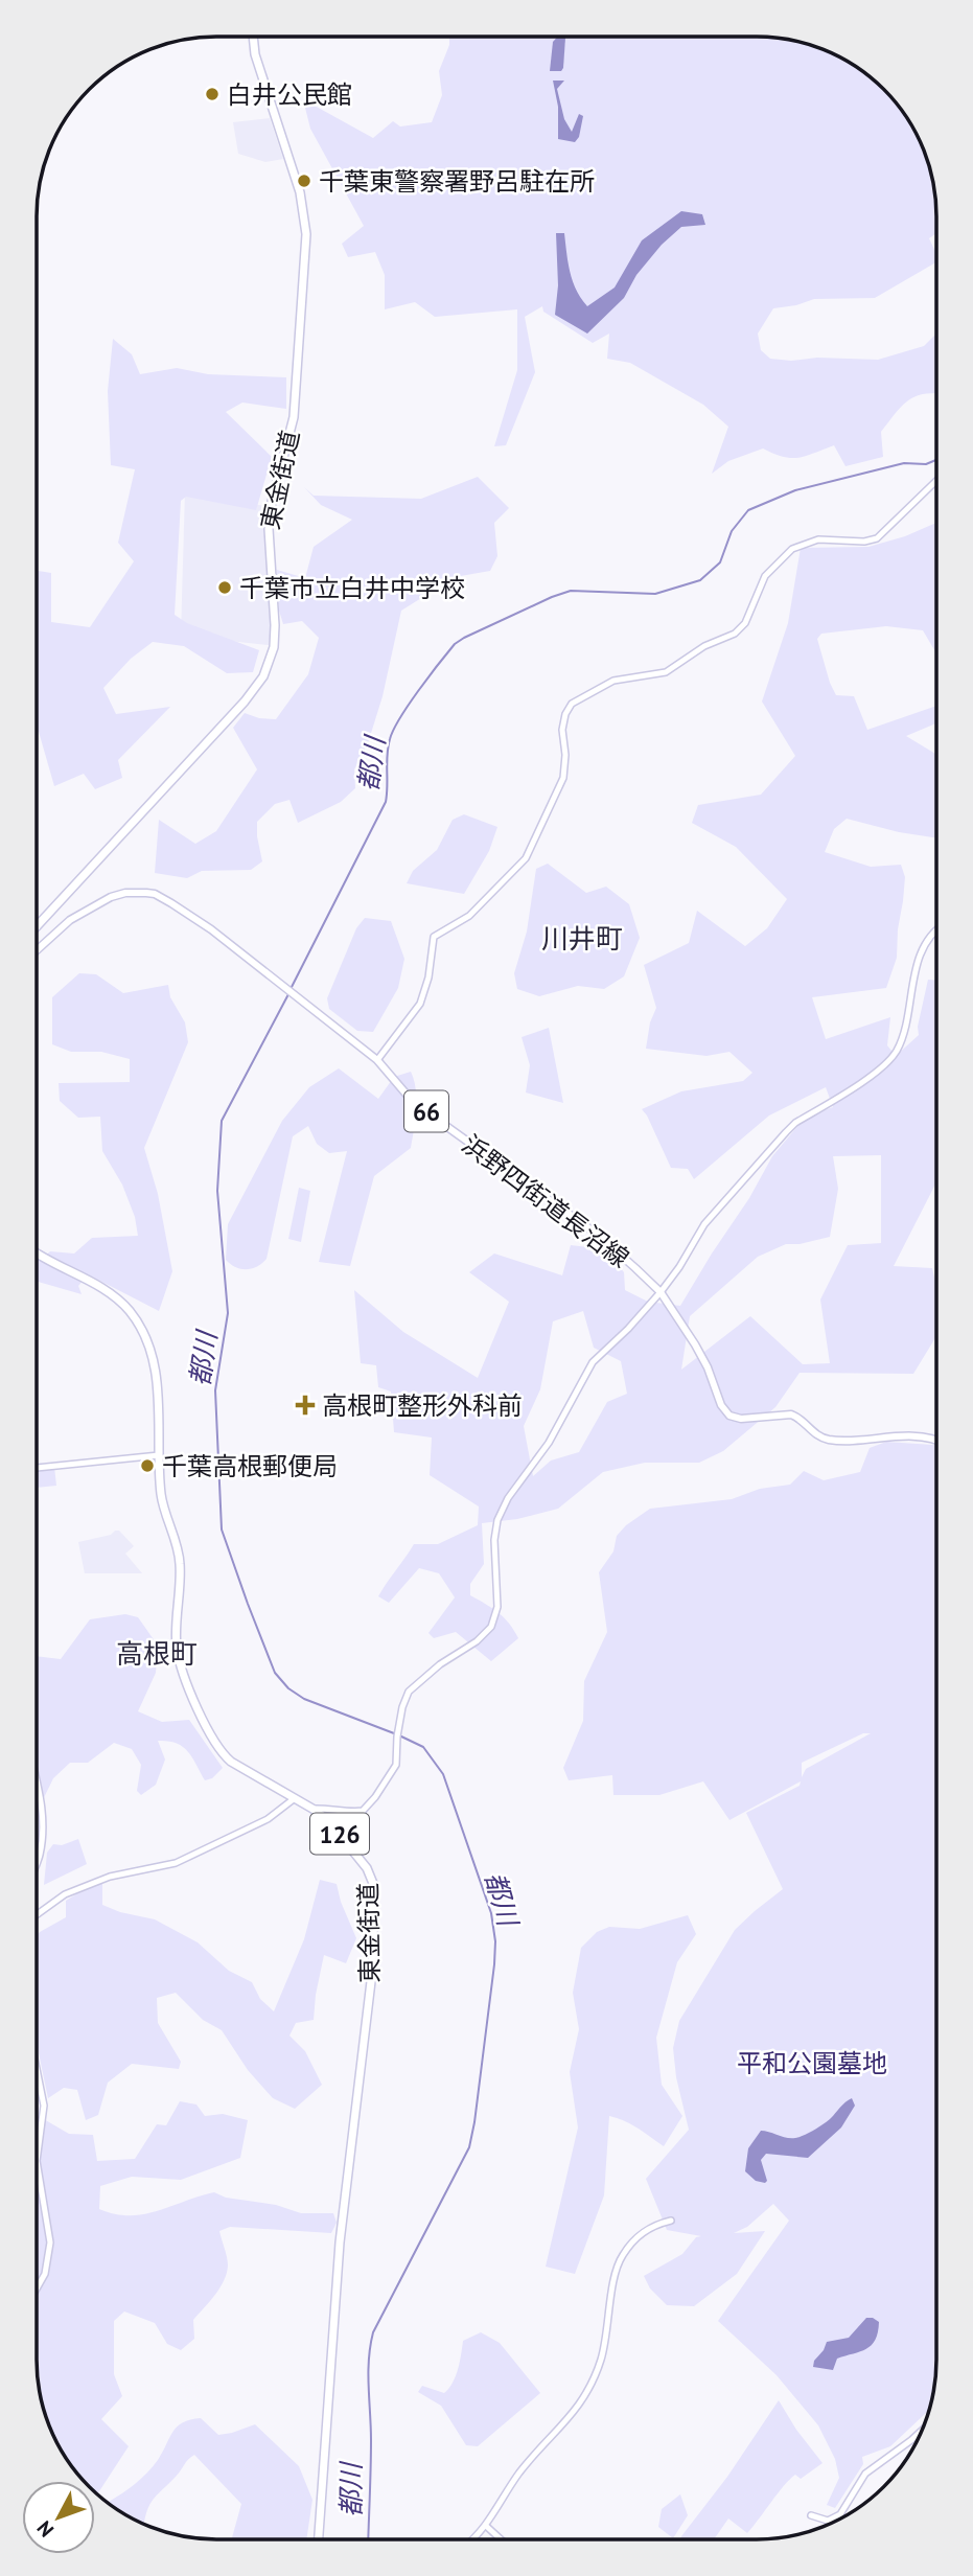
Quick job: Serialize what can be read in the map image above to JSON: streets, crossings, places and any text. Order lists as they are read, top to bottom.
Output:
{
  "streets": {
    "highway": ["東金街道", "126"],
    "main road": ["66", "浜野四街道長沼線"]
  },
  "districts": ["川井町", "高根町"],
  "water": ["都川"],
  "parks": ["平和公園墓地"],
  "places": {
    "other": [
      "白井公民館",
      "千葉東警察署野呂駐在所",
      "千葉市立白井中学校",
      "千葉高根郵便局"
    ],
    "health": ["高根町整形外科前"]
  },
  "north": "bottom left"
}
